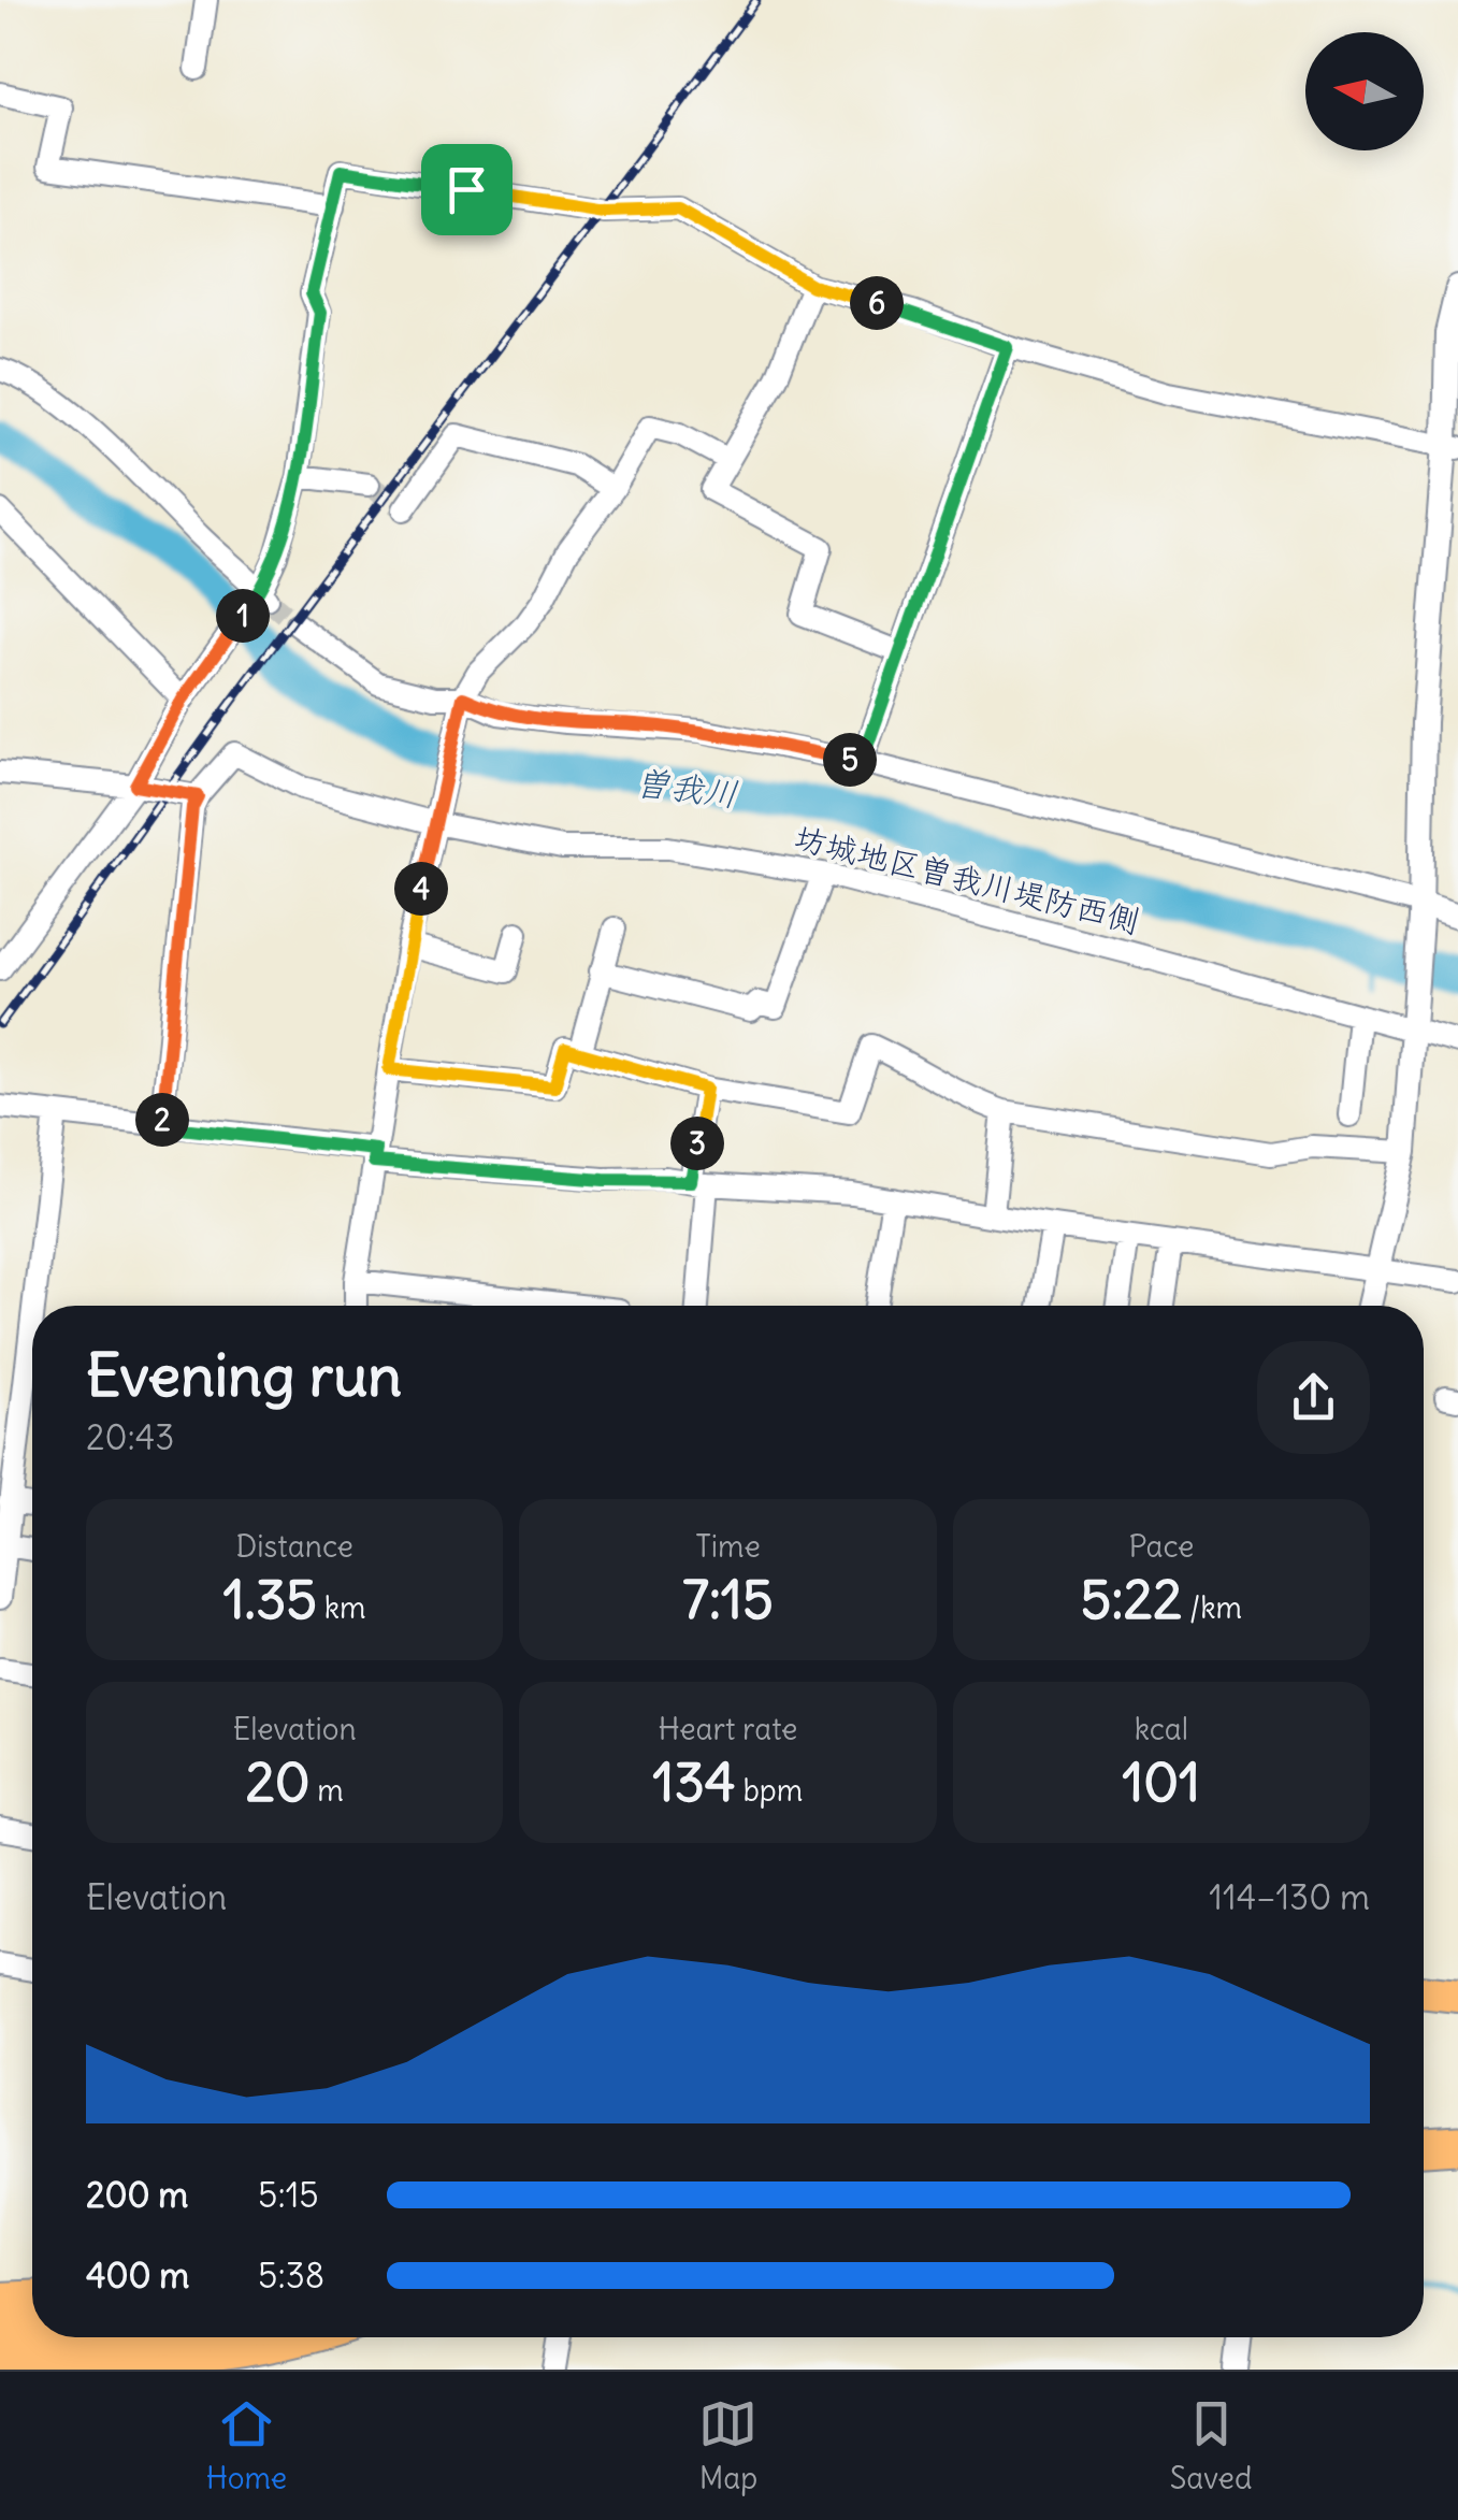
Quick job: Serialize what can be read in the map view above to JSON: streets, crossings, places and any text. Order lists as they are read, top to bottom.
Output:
{
  "streets": {
    "street": ["坊城地区曽我川堤防西側"]
  },
  "water": ["曽我川"],
  "north": "left",
  "page": {
    "pins": [
      "6",
      "1",
      "5",
      "4",
      "2",
      "3"
    ],
    "heading": ["Evening run", "20:43"],
    "stats": [
      ["Distance", "1.35 km"],
      ["Time", "7:15"],
      ["Pace", "5:22 /km"],
      ["Elevation", "20 m"],
      ["Heart rate", "134 bpm"],
      ["kcal", "101"]
    ],
    "chart": ["Elevation", "114–130 m"],
    "list": [
      {
        "name": "200 m",
        "note": "5:15"
      },
      {
        "name": "400 m",
        "note": "5:38"
      }
    ],
    "tabs": ["Home", "Map", "Saved"]
  }
}
